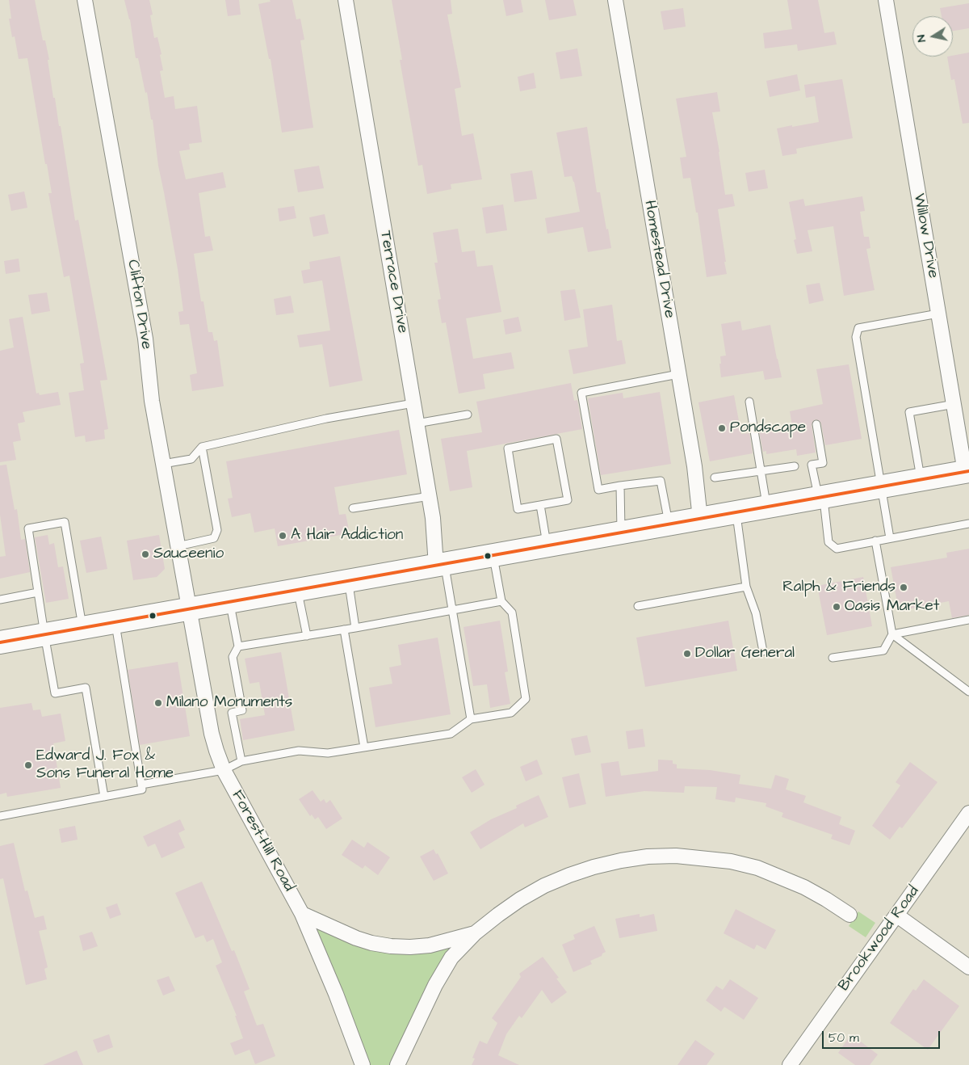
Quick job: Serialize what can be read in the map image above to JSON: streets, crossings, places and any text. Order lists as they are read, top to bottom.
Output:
{
  "streets": {
    "street": [
      "Willow Drive",
      "Homestead Drive",
      "Terrace Drive",
      "Clifton Drive",
      "Forest-Hill Road",
      "Brookwood Road"
    ]
  },
  "crossings": [
    ["Clifton Drive", "Forest-Hill Road"]
  ],
  "places": [
    "Pondscape",
    "A Hair Addiction",
    "Sauceenio",
    "Ralph & Friends",
    "Oasis Market",
    "Dollar General",
    "Milano Monuments",
    "Edward J. Fox & Sons Funeral Home"
  ],
  "scale_bar": "50 m",
  "north": "left"
}
